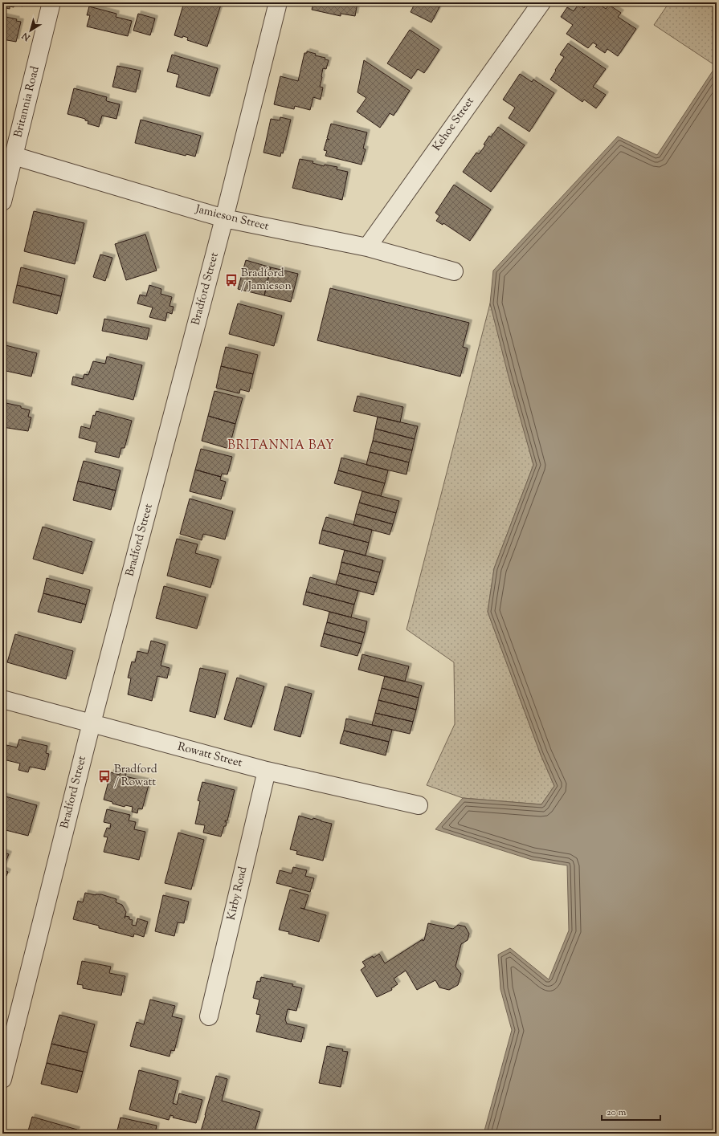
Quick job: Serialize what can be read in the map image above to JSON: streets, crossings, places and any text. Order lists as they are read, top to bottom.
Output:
{
  "streets": {
    "street": [
      "Britannia Road",
      "Kehoe Street",
      "Jamieson Street",
      "Bradford Street",
      "Rowatt Street",
      "Kirby Road"
    ]
  },
  "crossings": [
    ["Britannia Road", "Jamieson Street"],
    ["Kehoe Street", "Jamieson Street"],
    ["Jamieson Street", "Bradford Street"],
    ["Bradford Street", "Rowatt Street"],
    ["Rowatt Street", "Kirby Road"]
  ],
  "districts": ["BRITANNIA BAY"],
  "places": {
    "bus stop": ["Bradford / Jamieson", "Bradford / Rowatt"]
  },
  "scale_bar": "20 m",
  "north": "bottom left"
}
